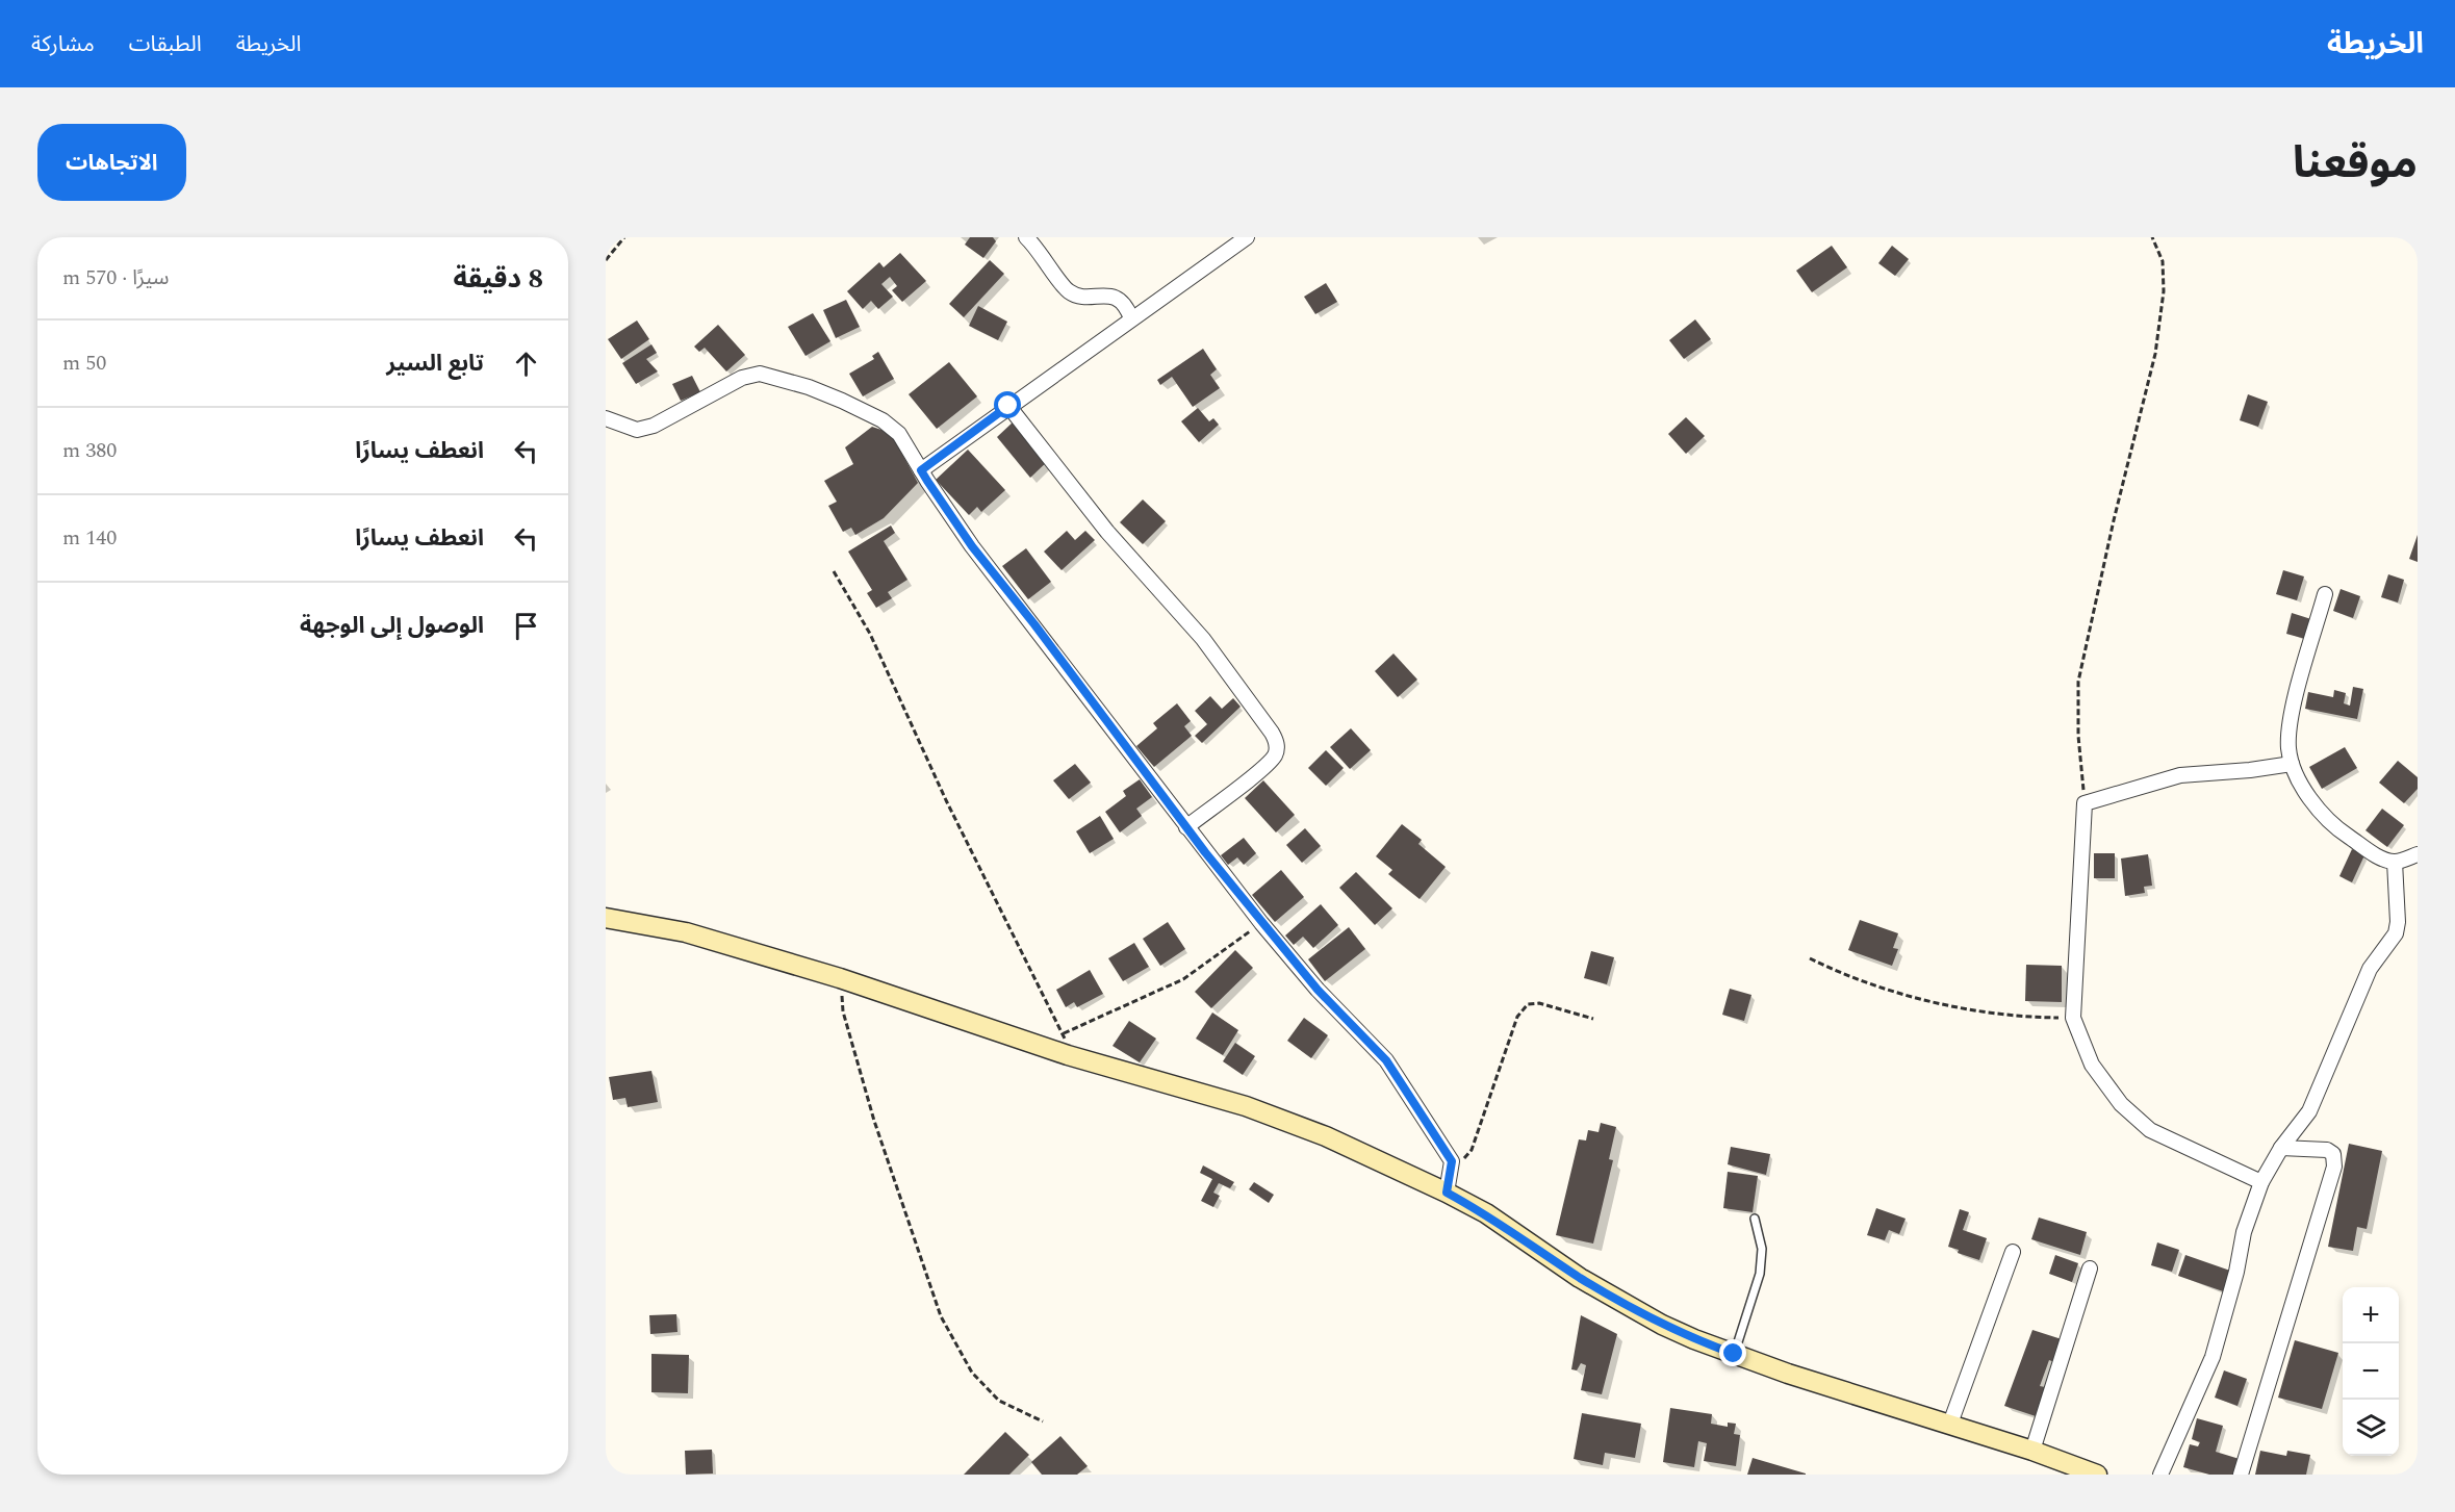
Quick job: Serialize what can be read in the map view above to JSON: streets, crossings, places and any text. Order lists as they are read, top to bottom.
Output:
{
  "page": {
    "header": "الخريطة",
    "nav": ["الخريطة", "الطبقات", "مشاركة"],
    "title": "موقعنا",
    "buttons": "الاتجاهات",
    "heading": ["8 دقيقة", "سيرًا · 570 m"],
    "list": [
      ["تابع السير", "50 m"],
      ["انعطف يسارًا", "380 m"],
      ["انعطف يسارًا", "140 m"],
      "الوصول إلى الوجهة"
    ],
    "map_buttons": ["+", "−"]
  }
}
